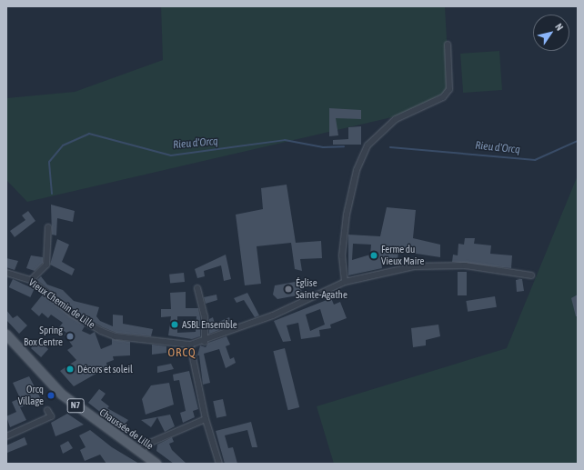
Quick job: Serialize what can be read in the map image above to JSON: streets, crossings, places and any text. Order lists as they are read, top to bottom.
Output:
{
  "streets": {
    "main road": ["N7", "Chaussée de Lille"],
    "street": ["Vieux Chemin de Lille"]
  },
  "districts": ["ORCQ"],
  "water": ["Rieu d'Orcq"],
  "places": [
    "Ferme du Vieux Maire",
    "Église Sainte-Agathe",
    "ASBL Ensemble",
    "Spring Box Centre",
    "Décors et soleil",
    "Orcq Village"
  ],
  "north": "top right"
}
